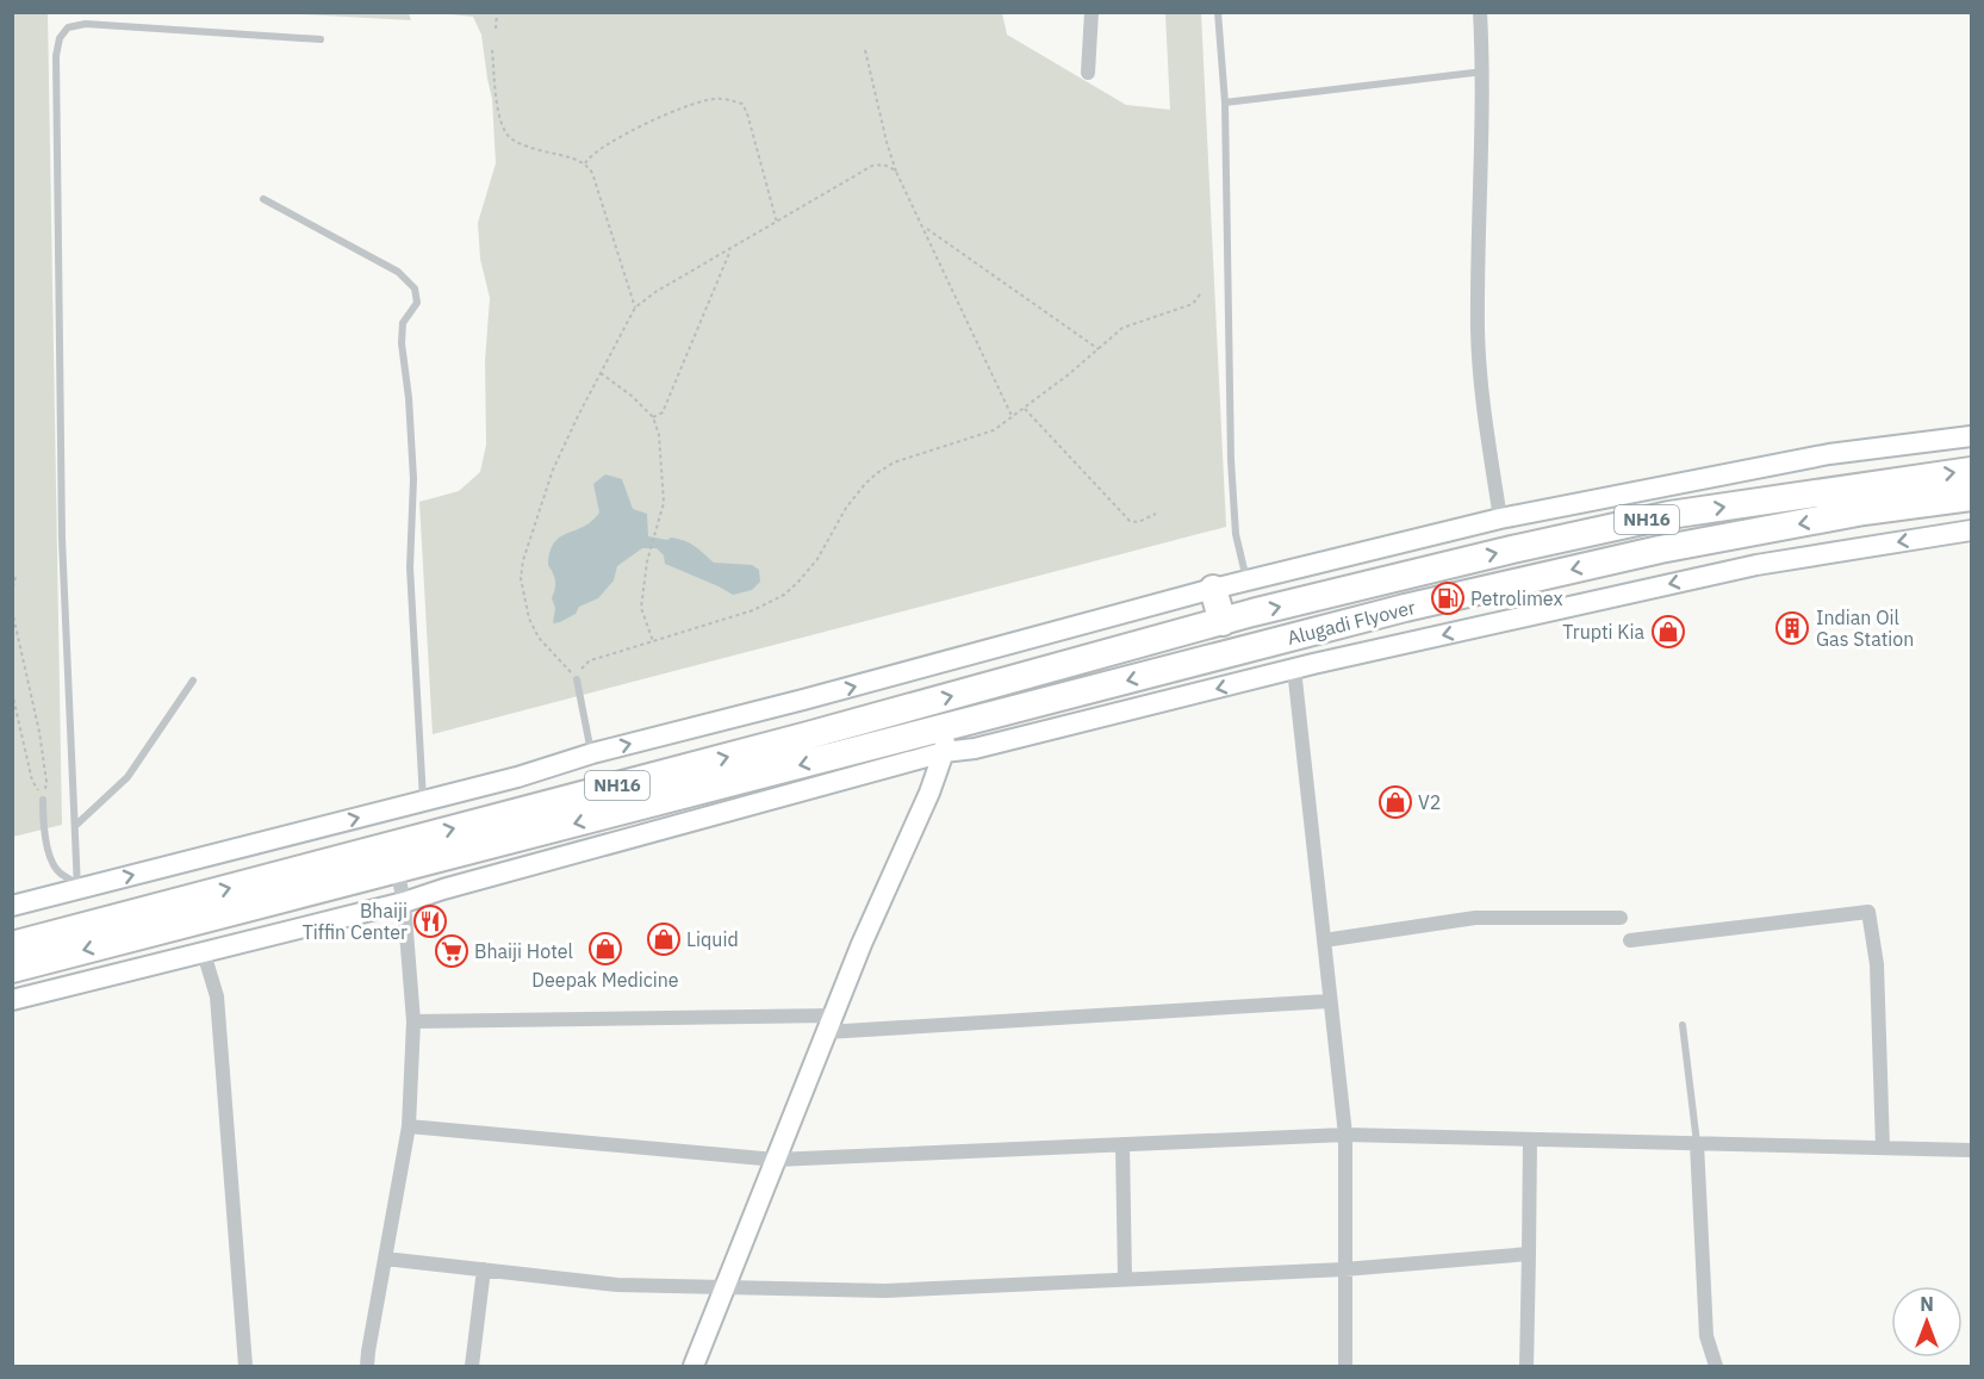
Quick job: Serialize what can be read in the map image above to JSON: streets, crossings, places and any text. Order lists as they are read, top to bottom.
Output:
{
  "streets": {
    "highway": ["NH16", "Alugadi Flyover"]
  },
  "crossings": [
    ["NH16", "Alugadi Flyover"]
  ],
  "places": {
    "fuel station": ["Petrolimex"],
    "building": ["Indian Oil Gas Station"],
    "shop": [
      "Trupti Kia",
      "V2",
      "Liquid",
      "Deepak Medicine"
    ],
    "restaurant": ["Bhaiji Tiffin Center"],
    "supermarket": ["Bhaiji Hotel"]
  },
  "north": "top"
}
